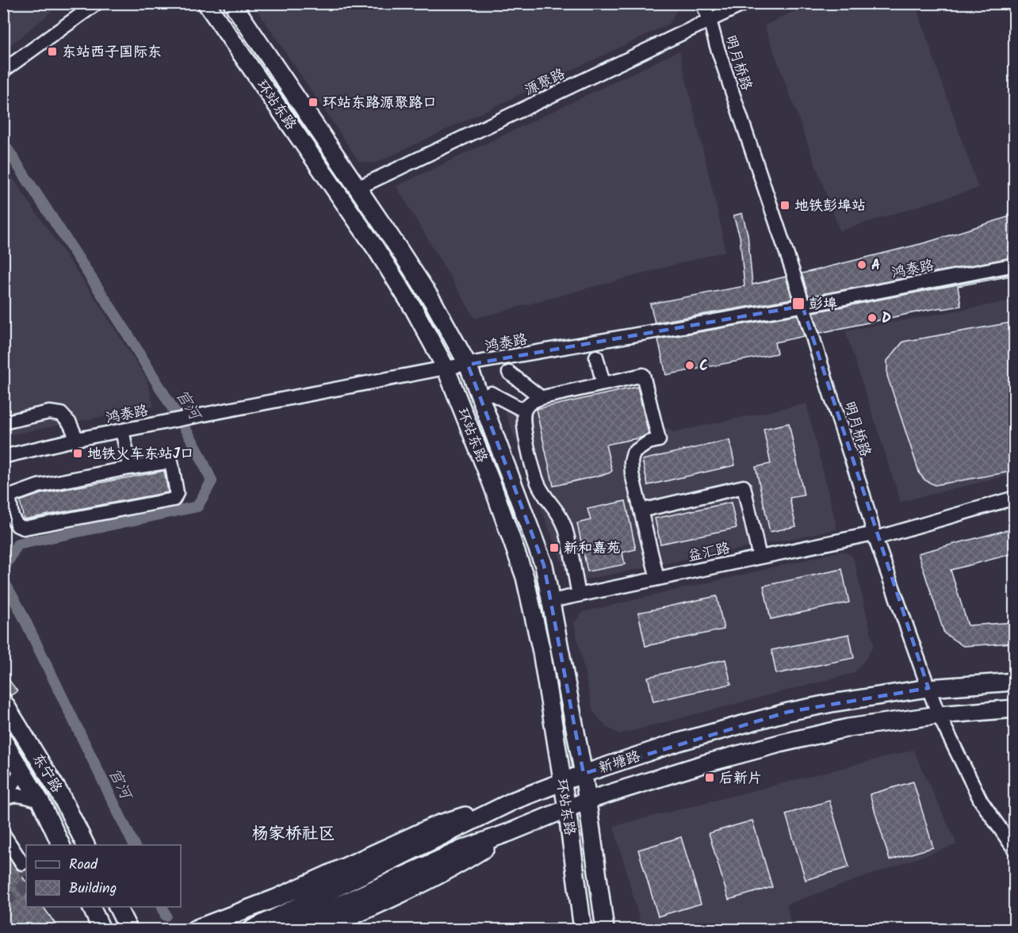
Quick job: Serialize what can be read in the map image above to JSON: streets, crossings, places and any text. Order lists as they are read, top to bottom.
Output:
{
  "streets": {
    "main road": ["环站东路", "新塘路", "东宁路"],
    "street": [
      "明月桥路",
      "源聚路",
      "鸿泰路",
      "益汇路"
    ]
  },
  "crossings": [
    ["明月桥路", "源聚路"],
    ["明月桥路", "鸿泰路"],
    ["明月桥路", "益汇路"],
    ["明月桥路", "新塘路"],
    ["源聚路", "环站东路"],
    ["环站东路", "鸿泰路"],
    ["环站东路", "益汇路"],
    ["环站东路", "新塘路"]
  ],
  "districts": ["杨家桥社区"],
  "water": ["官河"],
  "places": {
    "transit": [
      "东站西子国际东",
      "环站东路源聚路口",
      "地铁彭埠站",
      "彭埠",
      "地铁火车东站J口",
      "新和嘉苑",
      "后新片"
    ],
    "other": ["A", "D", "C"]
  },
  "legend": ["Road", "Building"]
}
